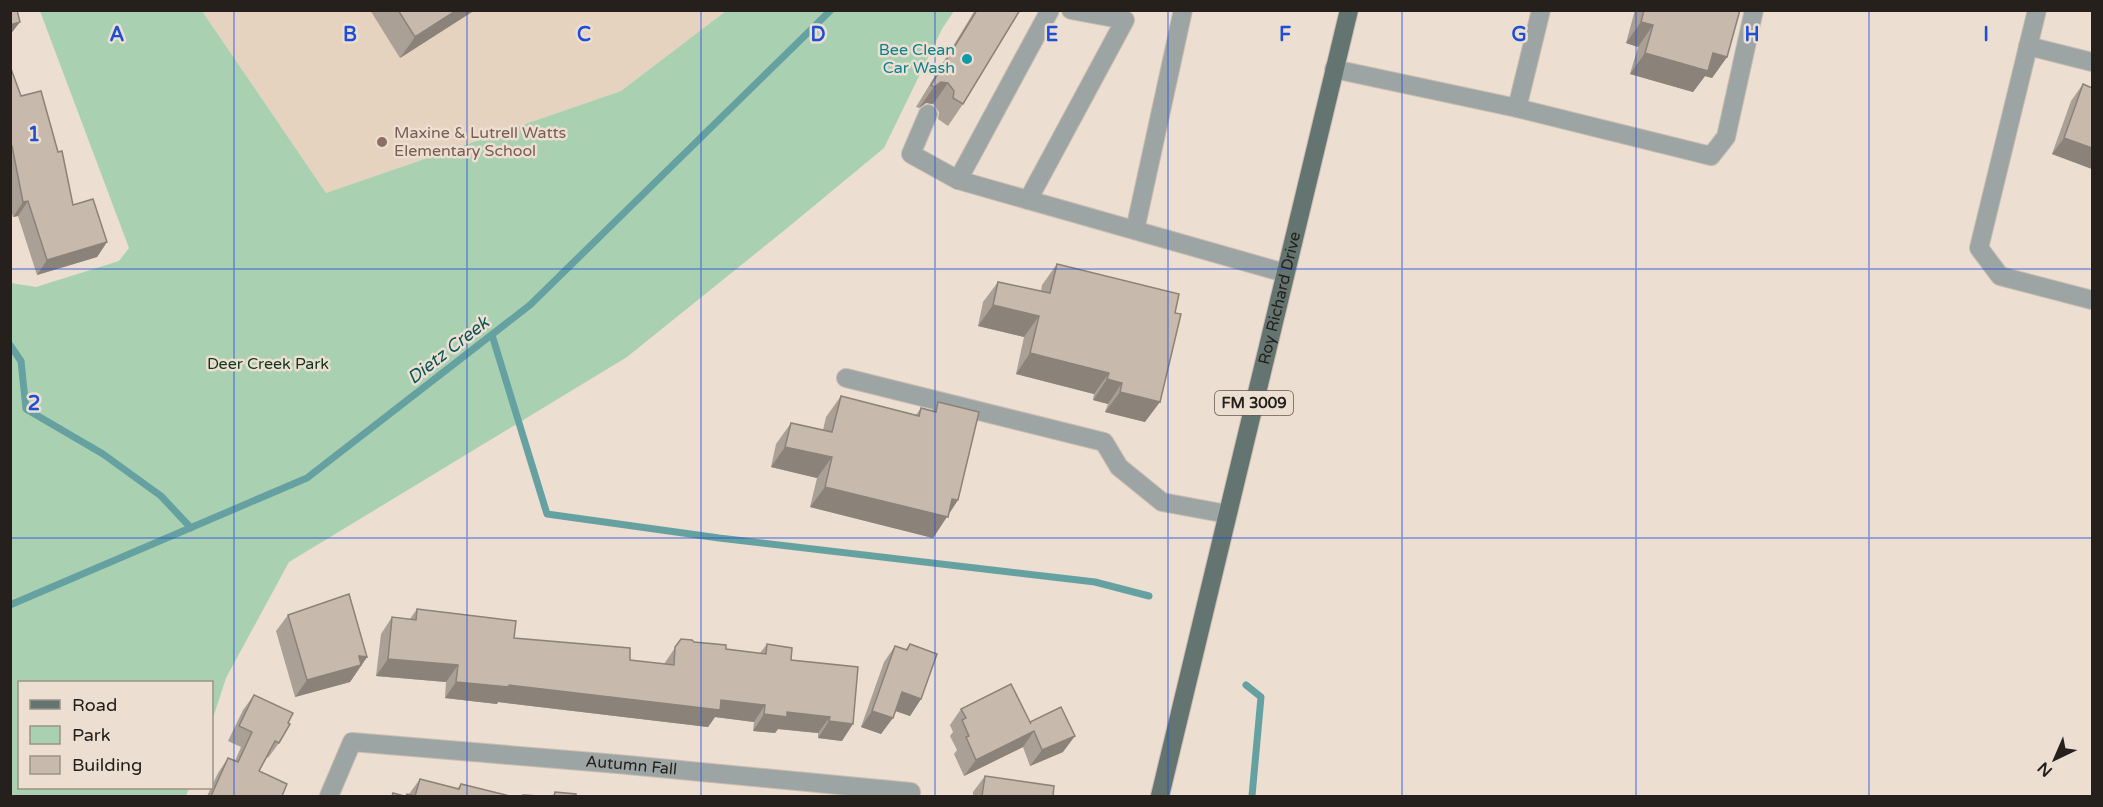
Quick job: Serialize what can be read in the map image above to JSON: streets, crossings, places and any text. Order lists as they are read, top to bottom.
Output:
{
  "streets": {
    "main road": ["Roy Richard Drive", "FM 3009"],
    "street": ["Autumn Fall"]
  },
  "water": ["Dietz Creek"],
  "parks": ["Deer Creek Park"],
  "places": ["Bee Clean Car Wash", "Maxine & Lutrell Watts Elementary School"],
  "legend": ["Road", "Park", "Building"],
  "north": "bottom left",
  "grid": {
    "columns": [
      "A",
      "B",
      "C",
      "D",
      "E",
      "F",
      "G",
      "H",
      "I"
    ],
    "rows": ["1", "2"]
  }
}
